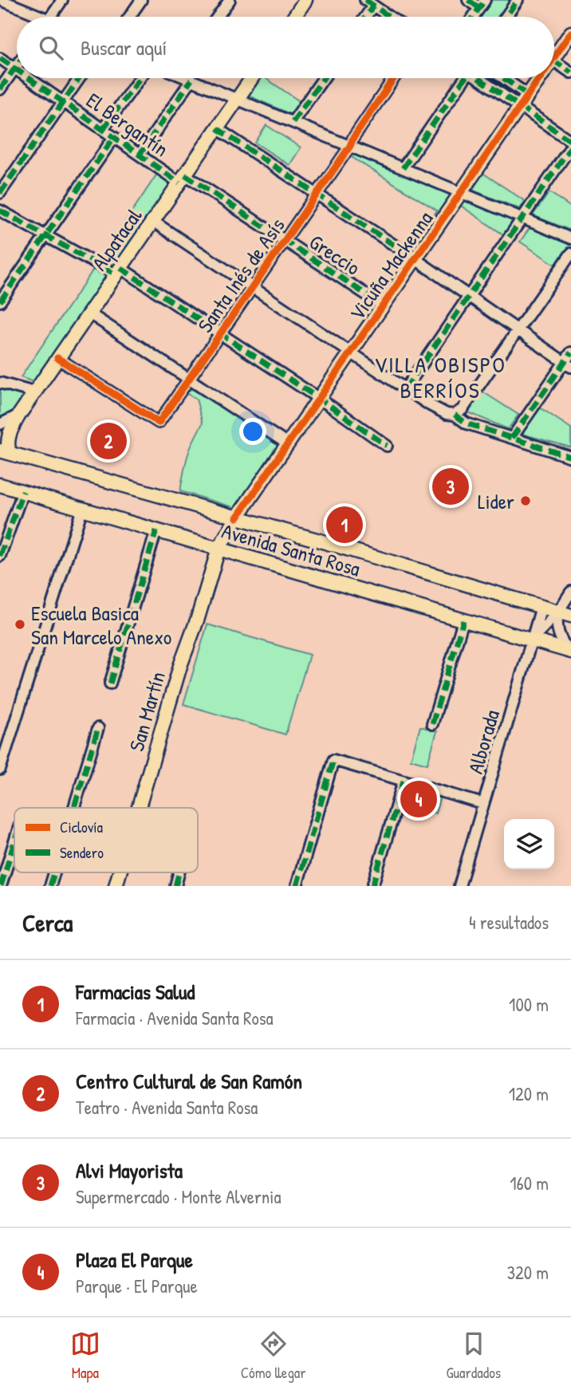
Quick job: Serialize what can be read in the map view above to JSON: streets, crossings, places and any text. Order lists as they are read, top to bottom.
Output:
{
  "streets": {
    "main road": [
      "Alpatacal",
      "Vicuña Mackenna",
      "Avenida Santa Rosa",
      "San Martín"
    ],
    "street": [
      "El Bergantín",
      "Greccio",
      "Santa Inés de Asís",
      "Alborada"
    ]
  },
  "crossings": [
    ["El Bergantín", "Alpatacal"],
    ["El Bergantín", "Greccio"],
    ["Alpatacal", "Greccio"],
    ["Alpatacal", "Santa Inés de Asís"],
    ["Greccio", "Vicuña Mackenna"],
    ["Greccio", "Santa Inés de Asís"],
    ["Vicuña Mackenna", "Avenida Santa Rosa"],
    ["Vicuña Mackenna", "San Martín"],
    ["Avenida Santa Rosa", "San Martín"],
    ["Avenida Santa Rosa", "Alborada"]
  ],
  "districts": ["VILLA OBISPO BERRÍOS"],
  "places": ["Lider", "Escuela Basica San Marcelo Anexo"],
  "legend": ["Ciclovía", "Sendero"],
  "page": {
    "search": "Buscar aquí",
    "pins": [
      "2",
      "3",
      "1",
      "4"
    ],
    "heading": ["Cerca", "4 resultados"],
    "list": [
      {
        "mark": "1",
        "name": "Farmacias Salud",
        "note": "Farmacia · Avenida Santa Rosa",
        "value": "100 m"
      },
      {
        "mark": "2",
        "name": "Centro Cultural de San Ramón",
        "note": "Teatro · Avenida Santa Rosa",
        "value": "120 m"
      },
      {
        "mark": "3",
        "name": "Alvi Mayorista",
        "note": "Supermercado · Monte Alvernia",
        "value": "160 m"
      },
      {
        "mark": "4",
        "name": "Plaza El Parque",
        "note": "Parque · El Parque",
        "value": "320 m"
      }
    ],
    "nav": ["Mapa", "Cómo llegar", "Guardados"]
  }
}
